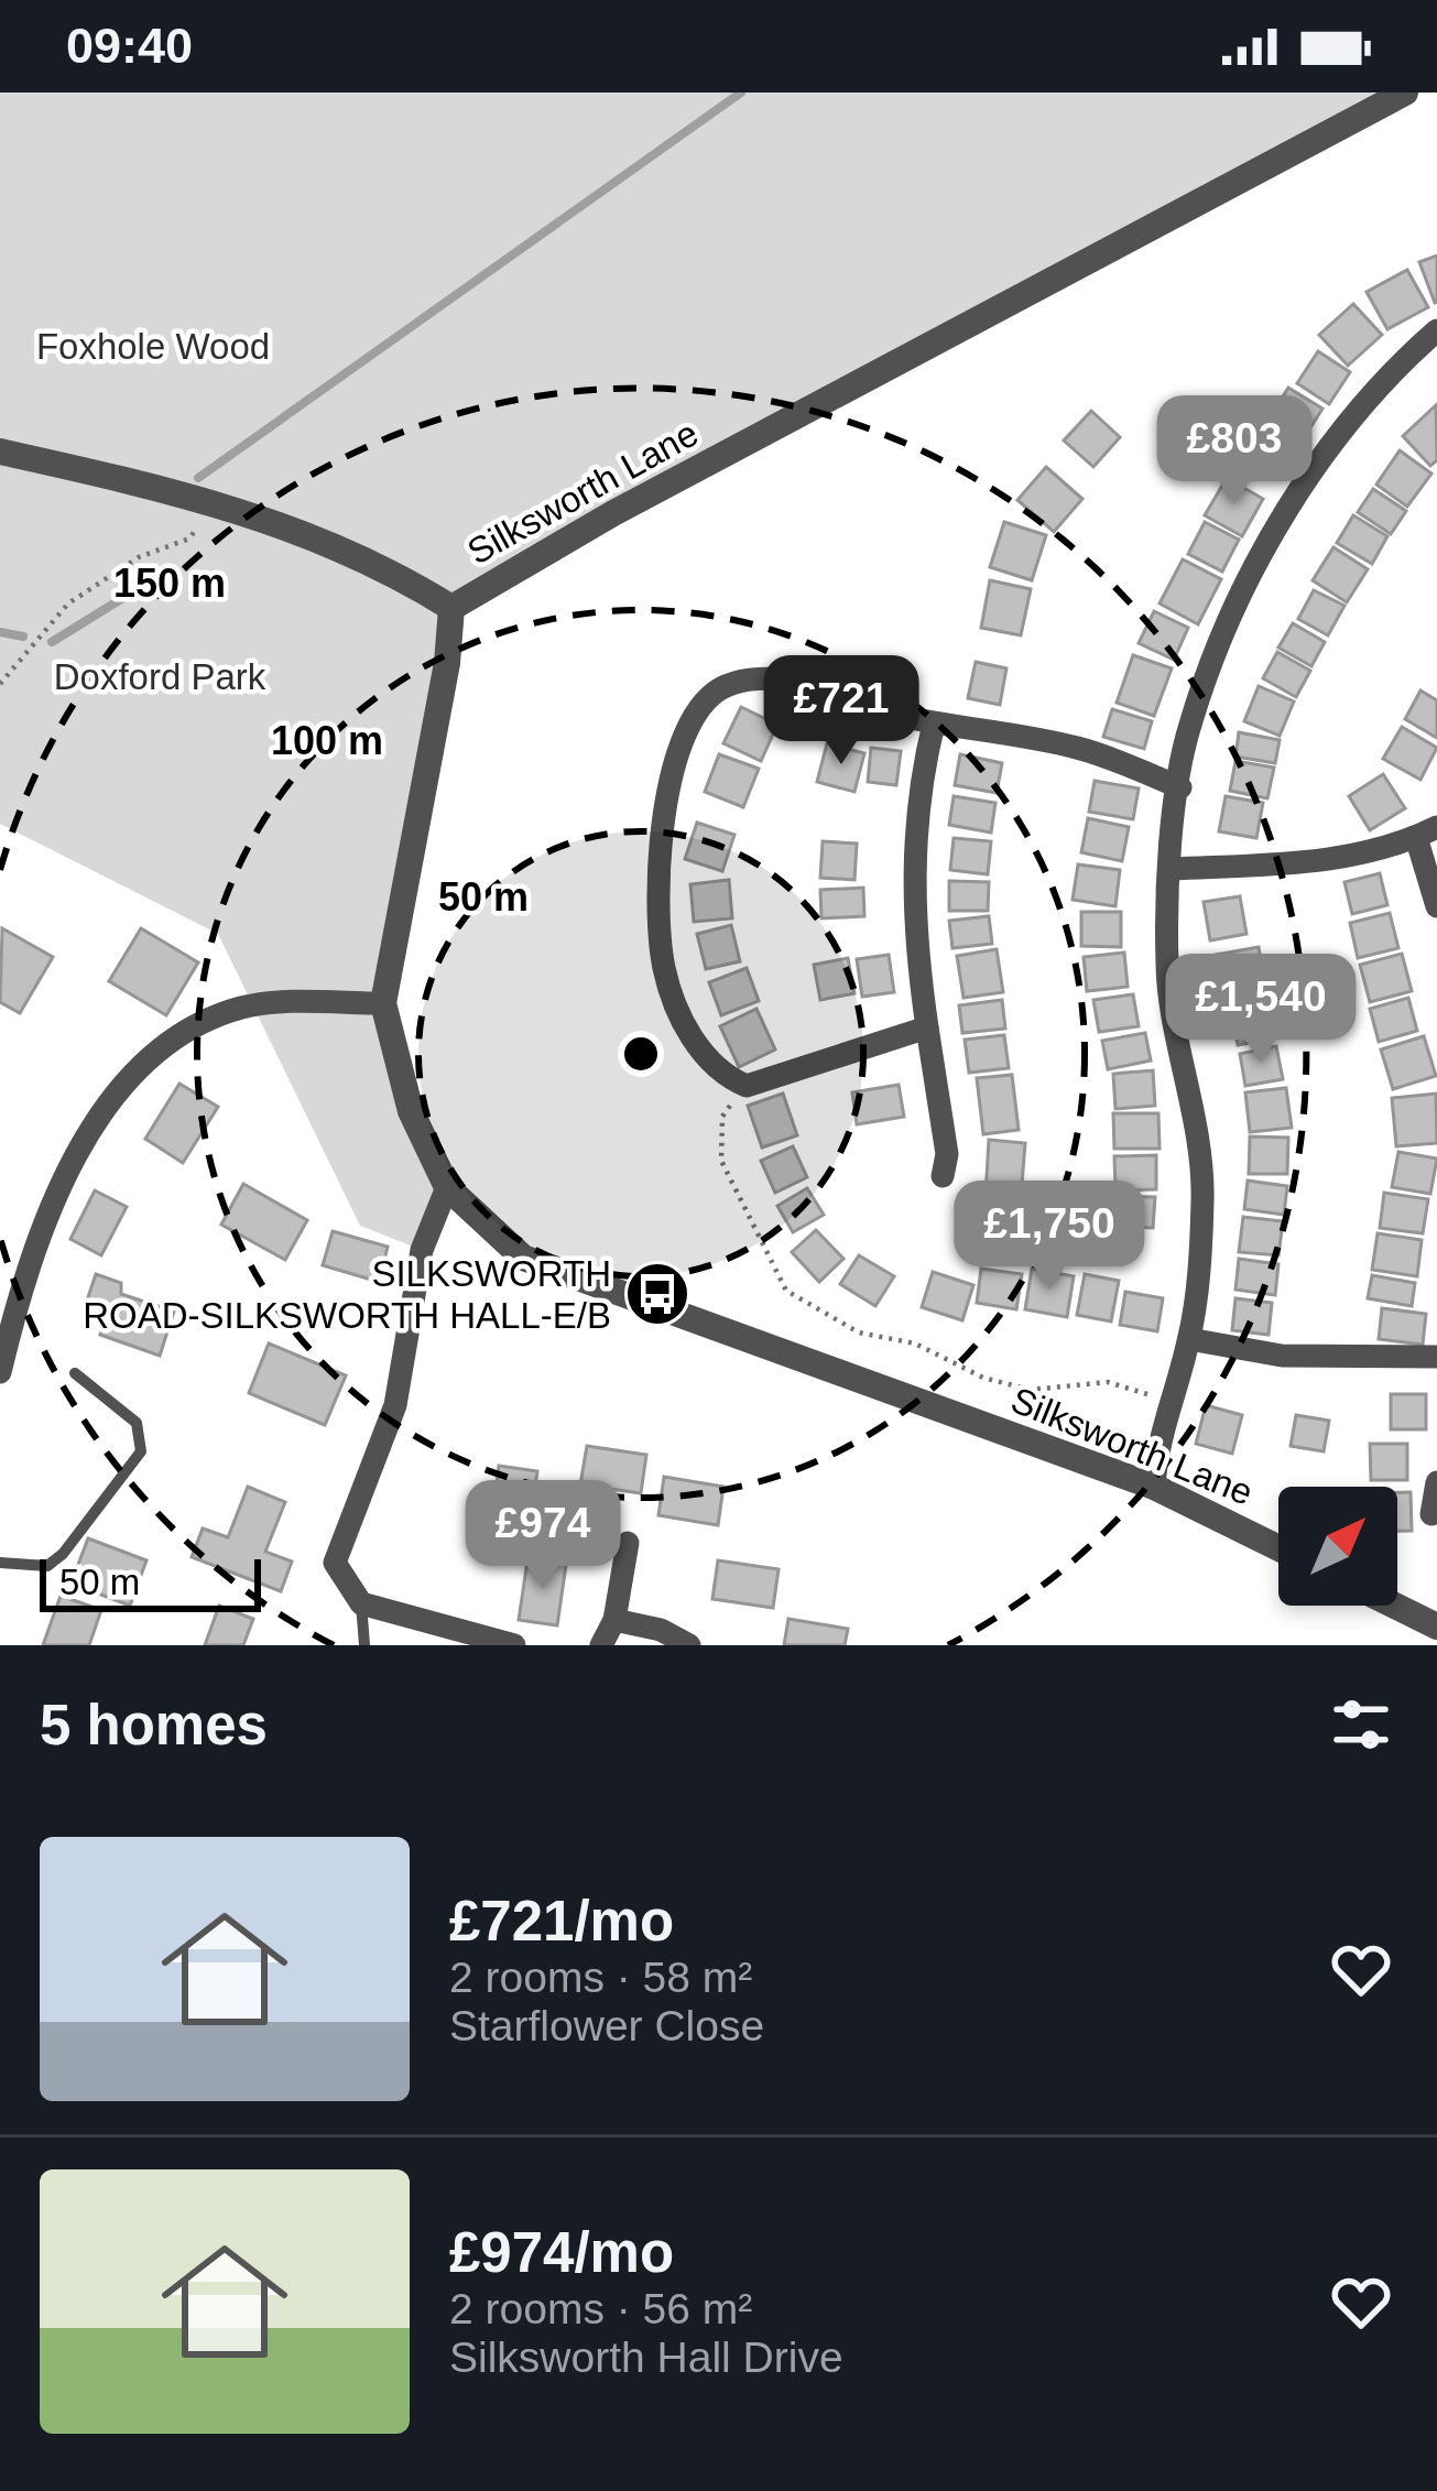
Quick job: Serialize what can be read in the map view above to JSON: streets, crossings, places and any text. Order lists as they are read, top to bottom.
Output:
{
  "streets": {
    "street": ["Silksworth Lane"]
  },
  "parks": ["Foxhole Wood", "Doxford Park"],
  "places": {
    "bus stop": ["SILKSWORTH ROAD-SILKSWORTH HALL-E/B"]
  },
  "scale_bar": "50 m",
  "north": "top right",
  "page": {
    "status": "09:40",
    "price": [
      "£803",
      "£721",
      "£1,540",
      "£1,750",
      "£974"
    ],
    "scale": "50 m",
    "heading": "5 homes",
    "list": [
      {
        "name": "£721/mo",
        "note": "2 rooms · 58 m² · Starflower Close"
      },
      {
        "name": "£974/mo",
        "note": "2 rooms · 56 m² · Silksworth Hall Drive"
      }
    ]
  },
  "rings": ["150 m", "100 m", "50 m"]
}
